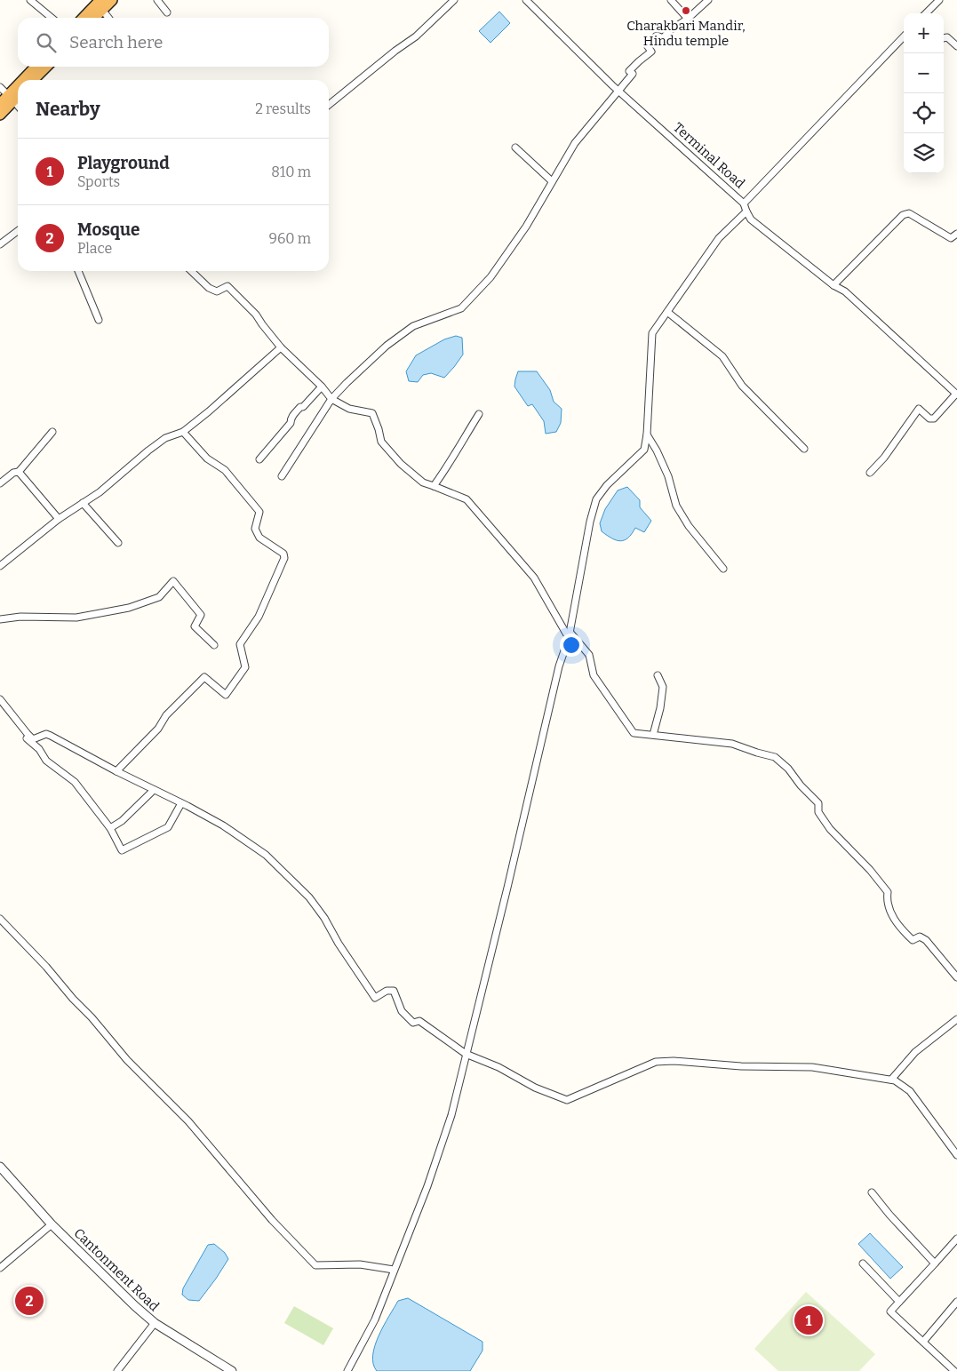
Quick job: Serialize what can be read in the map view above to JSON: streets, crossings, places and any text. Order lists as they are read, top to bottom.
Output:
{
  "streets": {
    "street": ["Terminal Road", "Cantonment Road"]
  },
  "places": ["Charakbari Mandir, Hindu temple"],
  "page": {
    "map_buttons": ["+", "−"],
    "search": "Search here",
    "heading": ["Nearby", "2 results"],
    "list": [
      {
        "mark": "1",
        "name": "Playground",
        "note": "Sports",
        "value": "810 m"
      },
      {
        "mark": "2",
        "name": "Mosque",
        "note": "Place",
        "value": "960 m"
      }
    ],
    "pins": ["2", "1"]
  }
}
